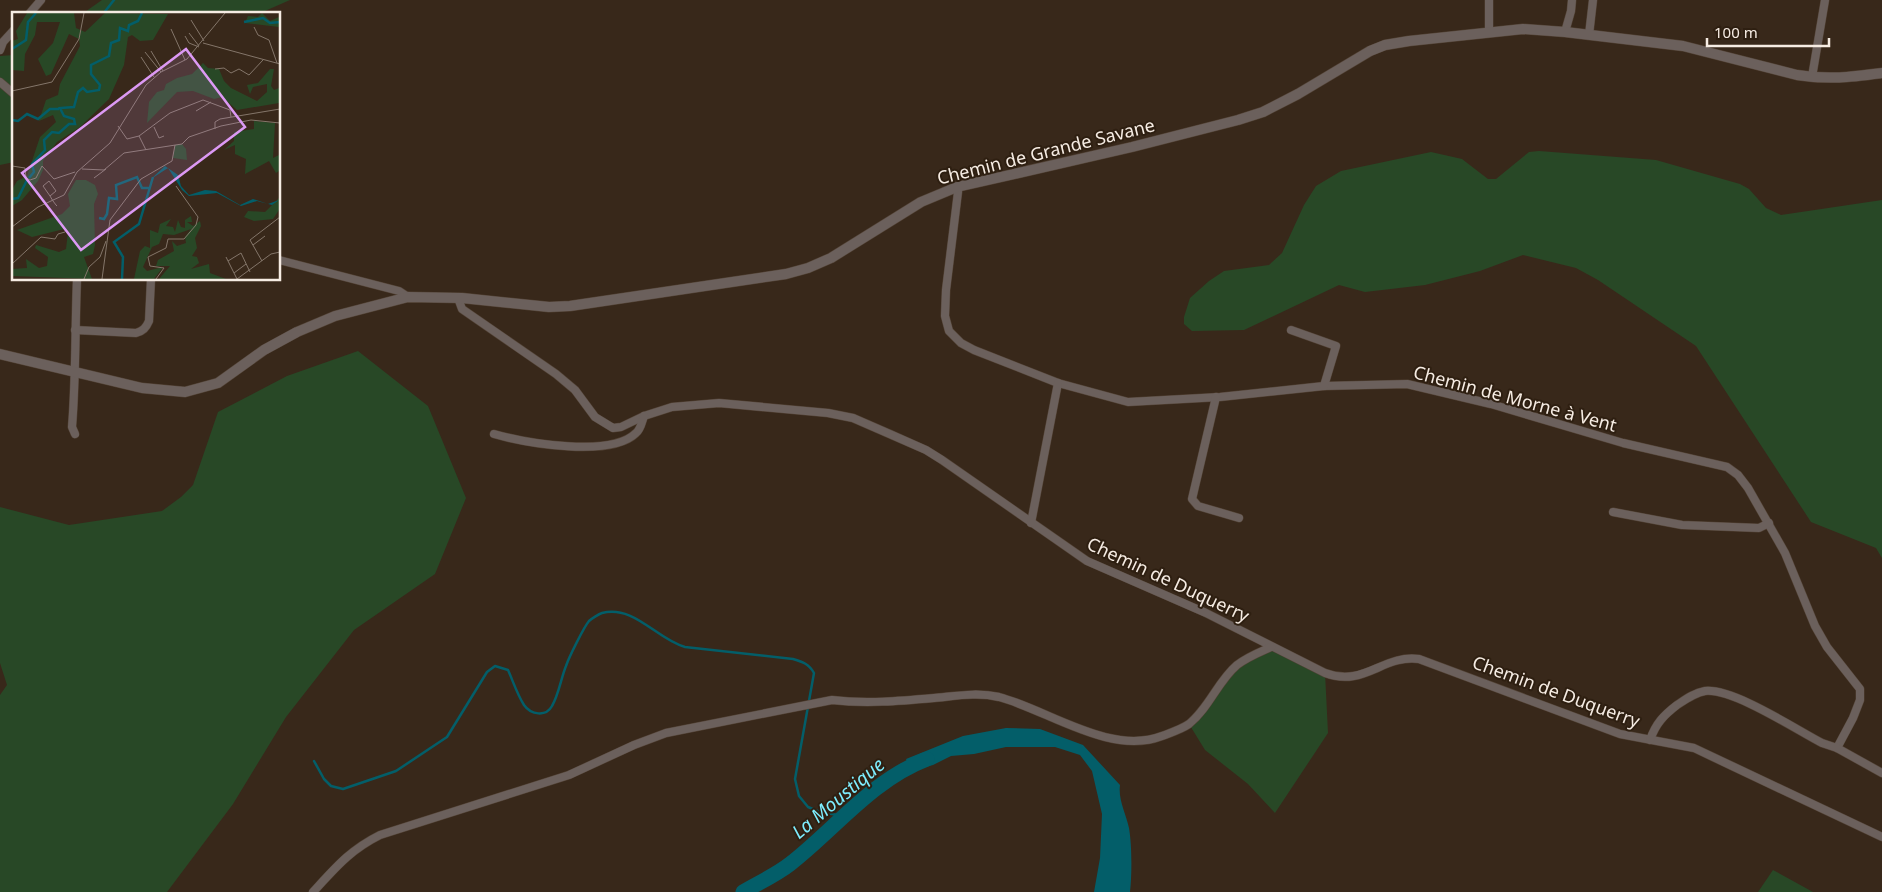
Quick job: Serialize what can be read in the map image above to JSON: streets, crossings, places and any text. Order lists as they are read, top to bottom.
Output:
{
  "streets": {
    "street": ["Chemin de Grande Savane", "Chemin de Morne à Vent", "Chemin de Duquerry"]
  },
  "crossings": [
    ["Chemin de Grande Savane", "Chemin de Morne à Vent"],
    ["Chemin de Grande Savane", "Chemin de Duquerry"]
  ],
  "water": ["La Moustique"],
  "scale_bar": "100 m"
}
